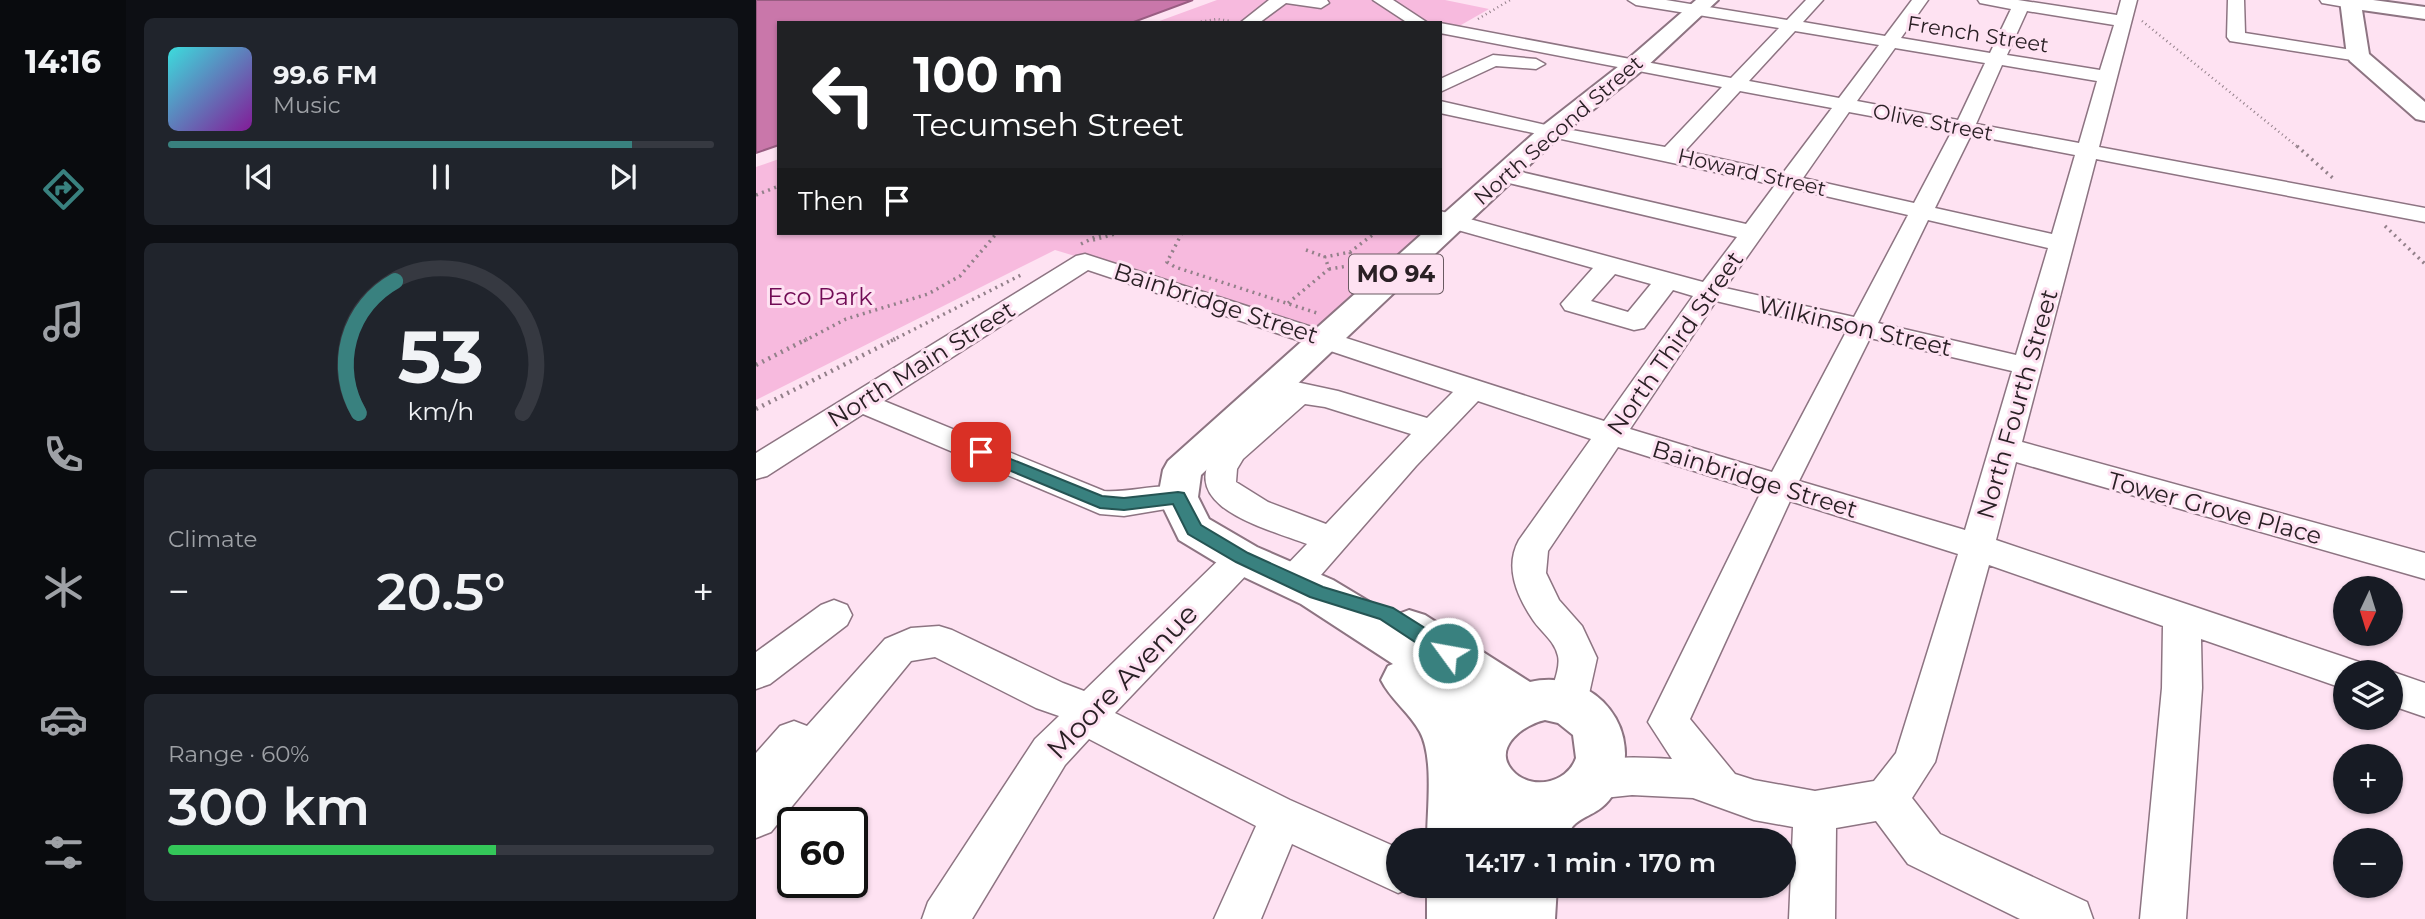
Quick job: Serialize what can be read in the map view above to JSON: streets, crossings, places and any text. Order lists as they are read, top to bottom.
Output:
{
  "streets": {
    "main road": ["North Second Street", "MO 94", "North Third Street"],
    "street": [
      "French Street",
      "Olive Street",
      "Howard Street",
      "Bainbridge Street",
      "Wilkinson Street",
      "North Main Street",
      "North Fourth Street",
      "Tower Grove Place",
      "Moore Avenue"
    ]
  },
  "crossings": [
    ["French Street", "North Second Street"],
    ["French Street", "North Third Street"],
    ["French Street", "North Fourth Street"],
    ["Olive Street", "North Second Street"],
    ["Olive Street", "North Third Street"],
    ["Olive Street", "North Fourth Street"],
    ["North Second Street", "Howard Street"],
    ["North Second Street", "Bainbridge Street"],
    ["North Second Street", "Wilkinson Street"],
    ["Howard Street", "North Third Street"],
    ["Howard Street", "North Fourth Street"],
    ["Bainbridge Street", "North Third Street"],
    ["Bainbridge Street", "North Main Street"],
    ["Bainbridge Street", "North Fourth Street"],
    ["Wilkinson Street", "North Third Street"],
    ["Wilkinson Street", "North Fourth Street"],
    ["North Fourth Street", "Tower Grove Place"]
  ],
  "parks": ["Eco Park"],
  "north": "bottom",
  "page": {
    "tabs": "14:16",
    "turn": ["100 m", "Tecumseh Street"],
    "song": ["99.6 FM", "Music"],
    "then": "Then",
    "tile": [
      "Climate",
      ["Range · 60%", "300 km"]
    ],
    "heat": ["−", "20.5°", "+"],
    "map_buttons": ["+", "−"],
    "limit": "60",
    "trip": "14:17 · 1 min · 170 m",
    "gauge": ["53", "km/h"]
  }
}
